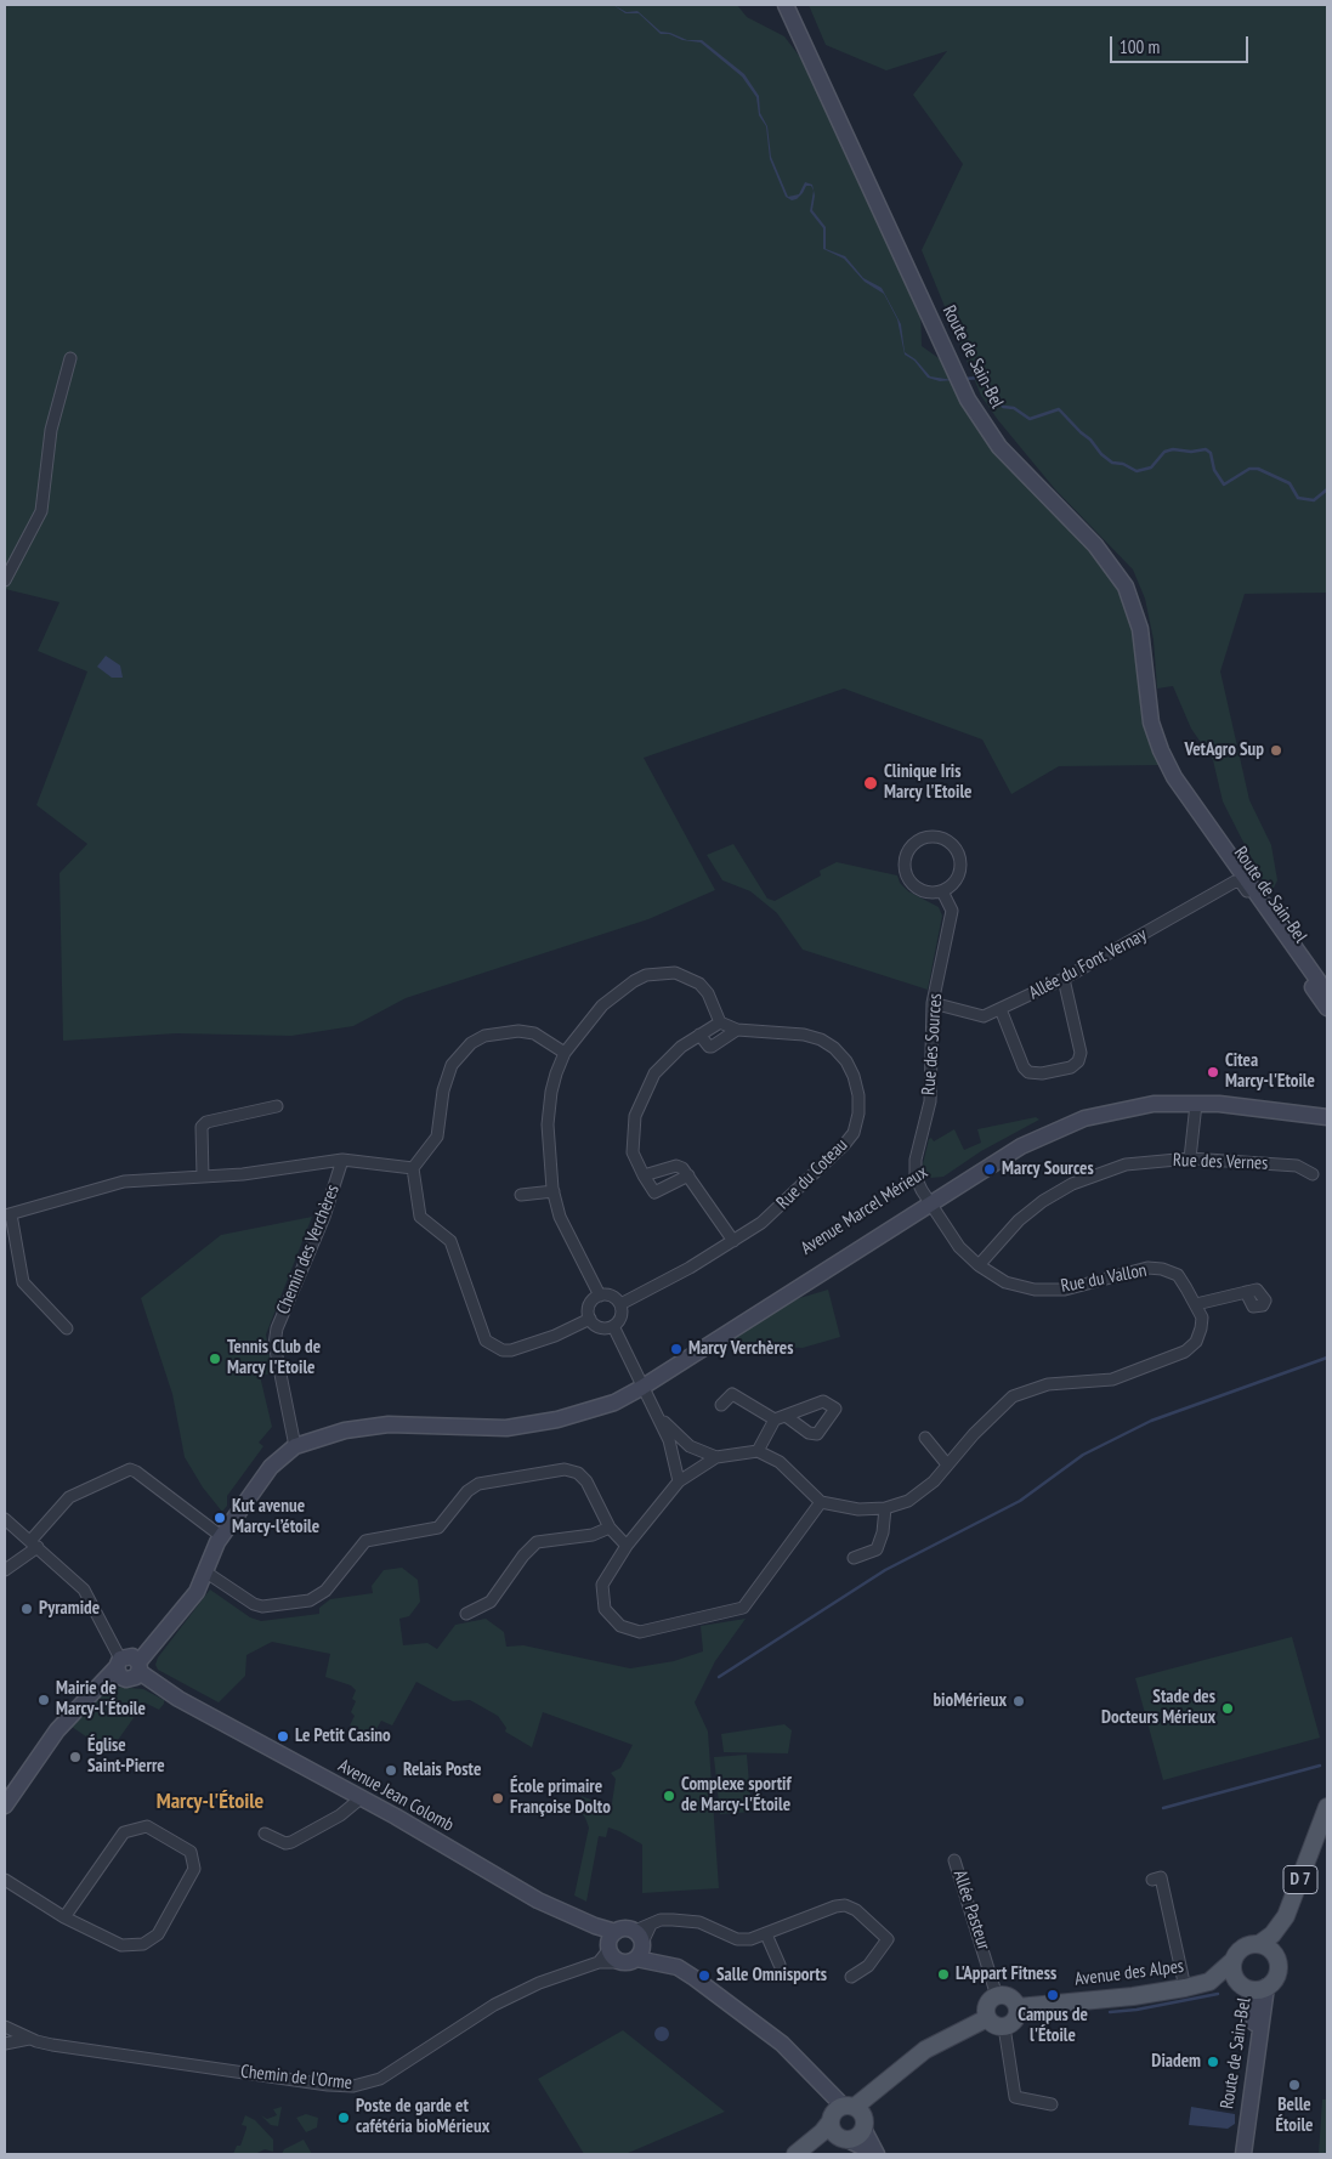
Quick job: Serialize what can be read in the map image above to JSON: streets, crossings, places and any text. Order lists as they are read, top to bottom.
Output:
{
  "streets": {
    "main road": [
      "Route de Sain-Bel",
      "Avenue Marcel Mérieux",
      "Avenue Jean Colomb",
      "D 7",
      "Avenue des Alpes"
    ],
    "street": [
      "Allée du Font Vernay",
      "Rue des Sources",
      "Rue des Vernes",
      "Rue du Coteau",
      "Chemin des Verchères",
      "Rue du Vallon",
      "Allée Pasteur",
      "Chemin de l'Orme"
    ]
  },
  "crossings": [
    ["Route de Sain-Bel", "Allée du Font Vernay"],
    ["Route de Sain-Bel", "D 7"],
    ["Route de Sain-Bel", "Avenue des Alpes"],
    ["Allée du Font Vernay", "Rue des Sources"],
    ["Rue des Sources", "Avenue Marcel Mérieux"],
    ["Rue des Sources", "Rue du Vallon"],
    ["Rue des Vernes", "Rue du Vallon"],
    ["Avenue Marcel Mérieux", "Chemin des Verchères"],
    ["Avenue Marcel Mérieux", "Rue du Vallon"],
    ["Avenue Marcel Mérieux", "Avenue Jean Colomb"],
    ["Avenue Jean Colomb", "Chemin de l'Orme"],
    ["D 7", "Avenue des Alpes"],
    ["Allée Pasteur", "Avenue des Alpes"]
  ],
  "districts": ["Marcy-l'Étoile"],
  "places": [
    "VetAgro Sup",
    "Clinique Iris Marcy l'Etoile",
    "Citea Marcy-l'Etoile",
    "Marcy Sources",
    "Marcy Verchères",
    "Tennis Club de Marcy l'Etoile",
    "Kut avenue Marcy-l’étoile",
    "Pyramide",
    "Mairie de Marcy-l'Étoile",
    "bioMérieux",
    "Stade des Docteurs Mérieux",
    "Le Petit Casino",
    "Église Saint-Pierre",
    "Relais Poste",
    "Complexe sportif de Marcy-l'Étoile",
    "École primaire Françoise Dolto",
    "L'Appart Fitness",
    "Salle Omnisports",
    "Campus de l'Étoile",
    "Diadem",
    "Belle Étoile",
    "Poste de garde et cafétéria bioMérieux"
  ],
  "scale_bar": "100 m"
}
